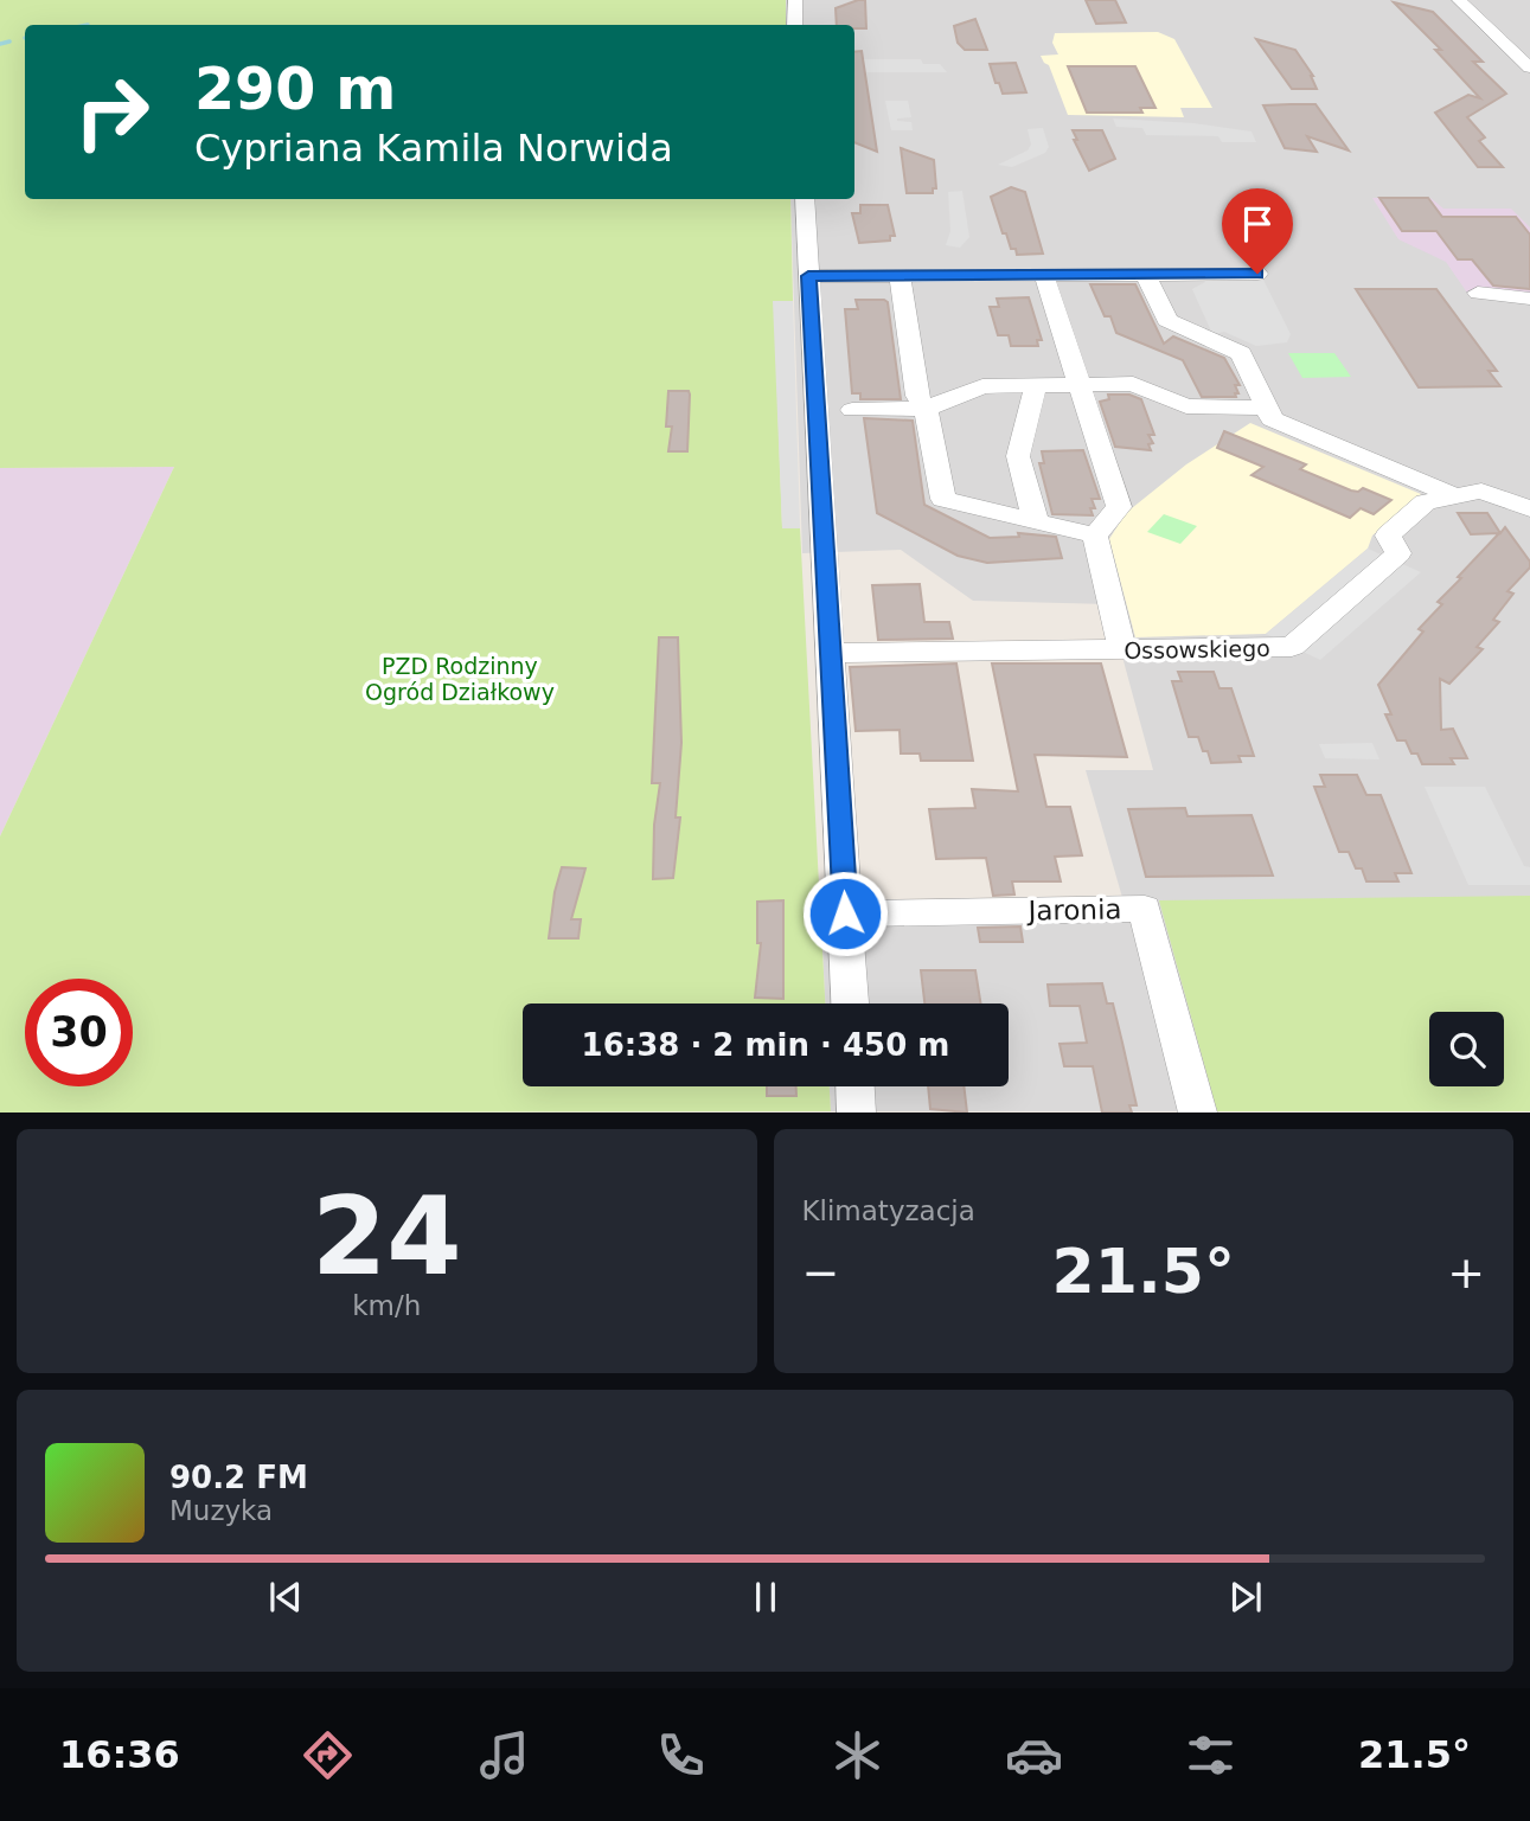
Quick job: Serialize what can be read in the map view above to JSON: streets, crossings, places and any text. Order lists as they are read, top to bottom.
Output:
{
  "streets": {
    "street": ["Ossowskiego", "Jaronia"]
  },
  "parks": ["PZD Rodzinny Ogród Działkowy"],
  "page": {
    "turn": ["290 m", "Cypriana Kamila Norwida"],
    "limit": "30",
    "trip": "16:38 · 2 min · 450 m",
    "tile": [
      ["24", "km/h"],
      "Klimatyzacja"
    ],
    "heat": ["−", "21.5°", "+"],
    "song": ["90.2 FM", "Muzyka"],
    "tabs": ["16:36", "21.5°"]
  }
}
